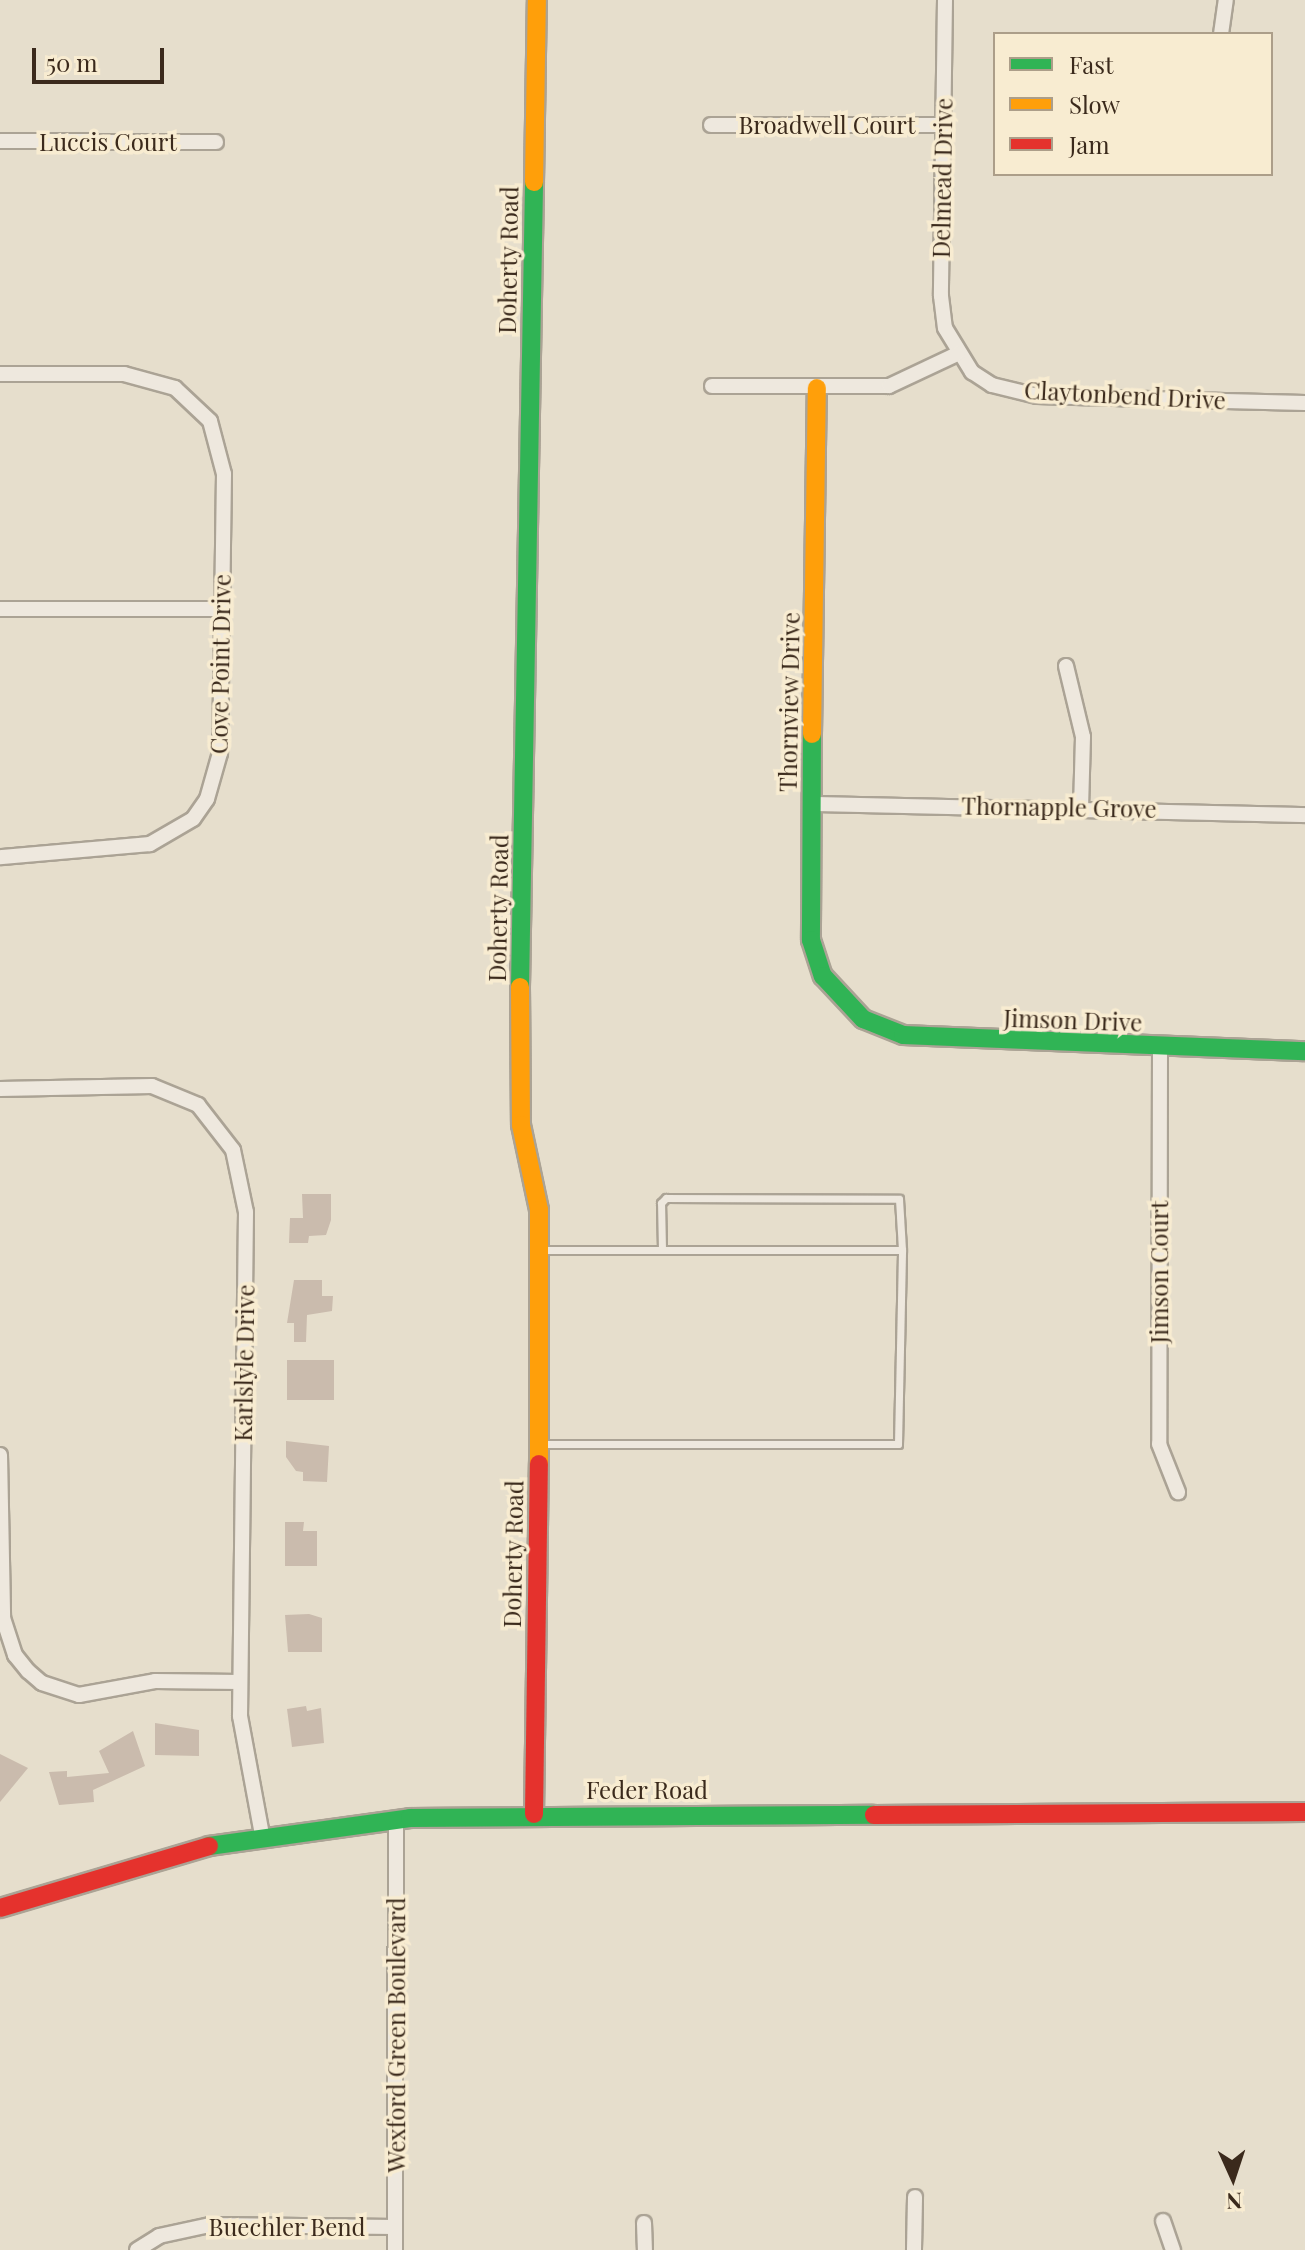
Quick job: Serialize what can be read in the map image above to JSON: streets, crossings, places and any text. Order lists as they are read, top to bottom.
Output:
{
  "streets": {
    "street": [
      "Broadwell Court",
      "Luccis Court",
      "Delmead Drive",
      "Doherty Road",
      "Claytonbend Drive",
      "Cove Point Drive",
      "Thornview Drive",
      "Thornapple Grove",
      "Jimson Drive",
      "Jimson Court",
      "Karlslyle Drive",
      "Feder Road",
      "Wexford Green Boulevard",
      "Buechler Bend"
    ]
  },
  "crossings": [
    ["Broadwell Court", "Delmead Drive"],
    ["Delmead Drive", "Claytonbend Drive"],
    ["Doherty Road", "Feder Road"],
    ["Thornview Drive", "Thornapple Grove"],
    ["Thornview Drive", "Jimson Drive"],
    ["Jimson Drive", "Jimson Court"],
    ["Karlslyle Drive", "Feder Road"],
    ["Feder Road", "Wexford Green Boulevard"],
    ["Wexford Green Boulevard", "Buechler Bend"]
  ],
  "legend": ["Fast", "Slow", "Jam"],
  "scale_bar": "50 m",
  "north": "bottom"
}
